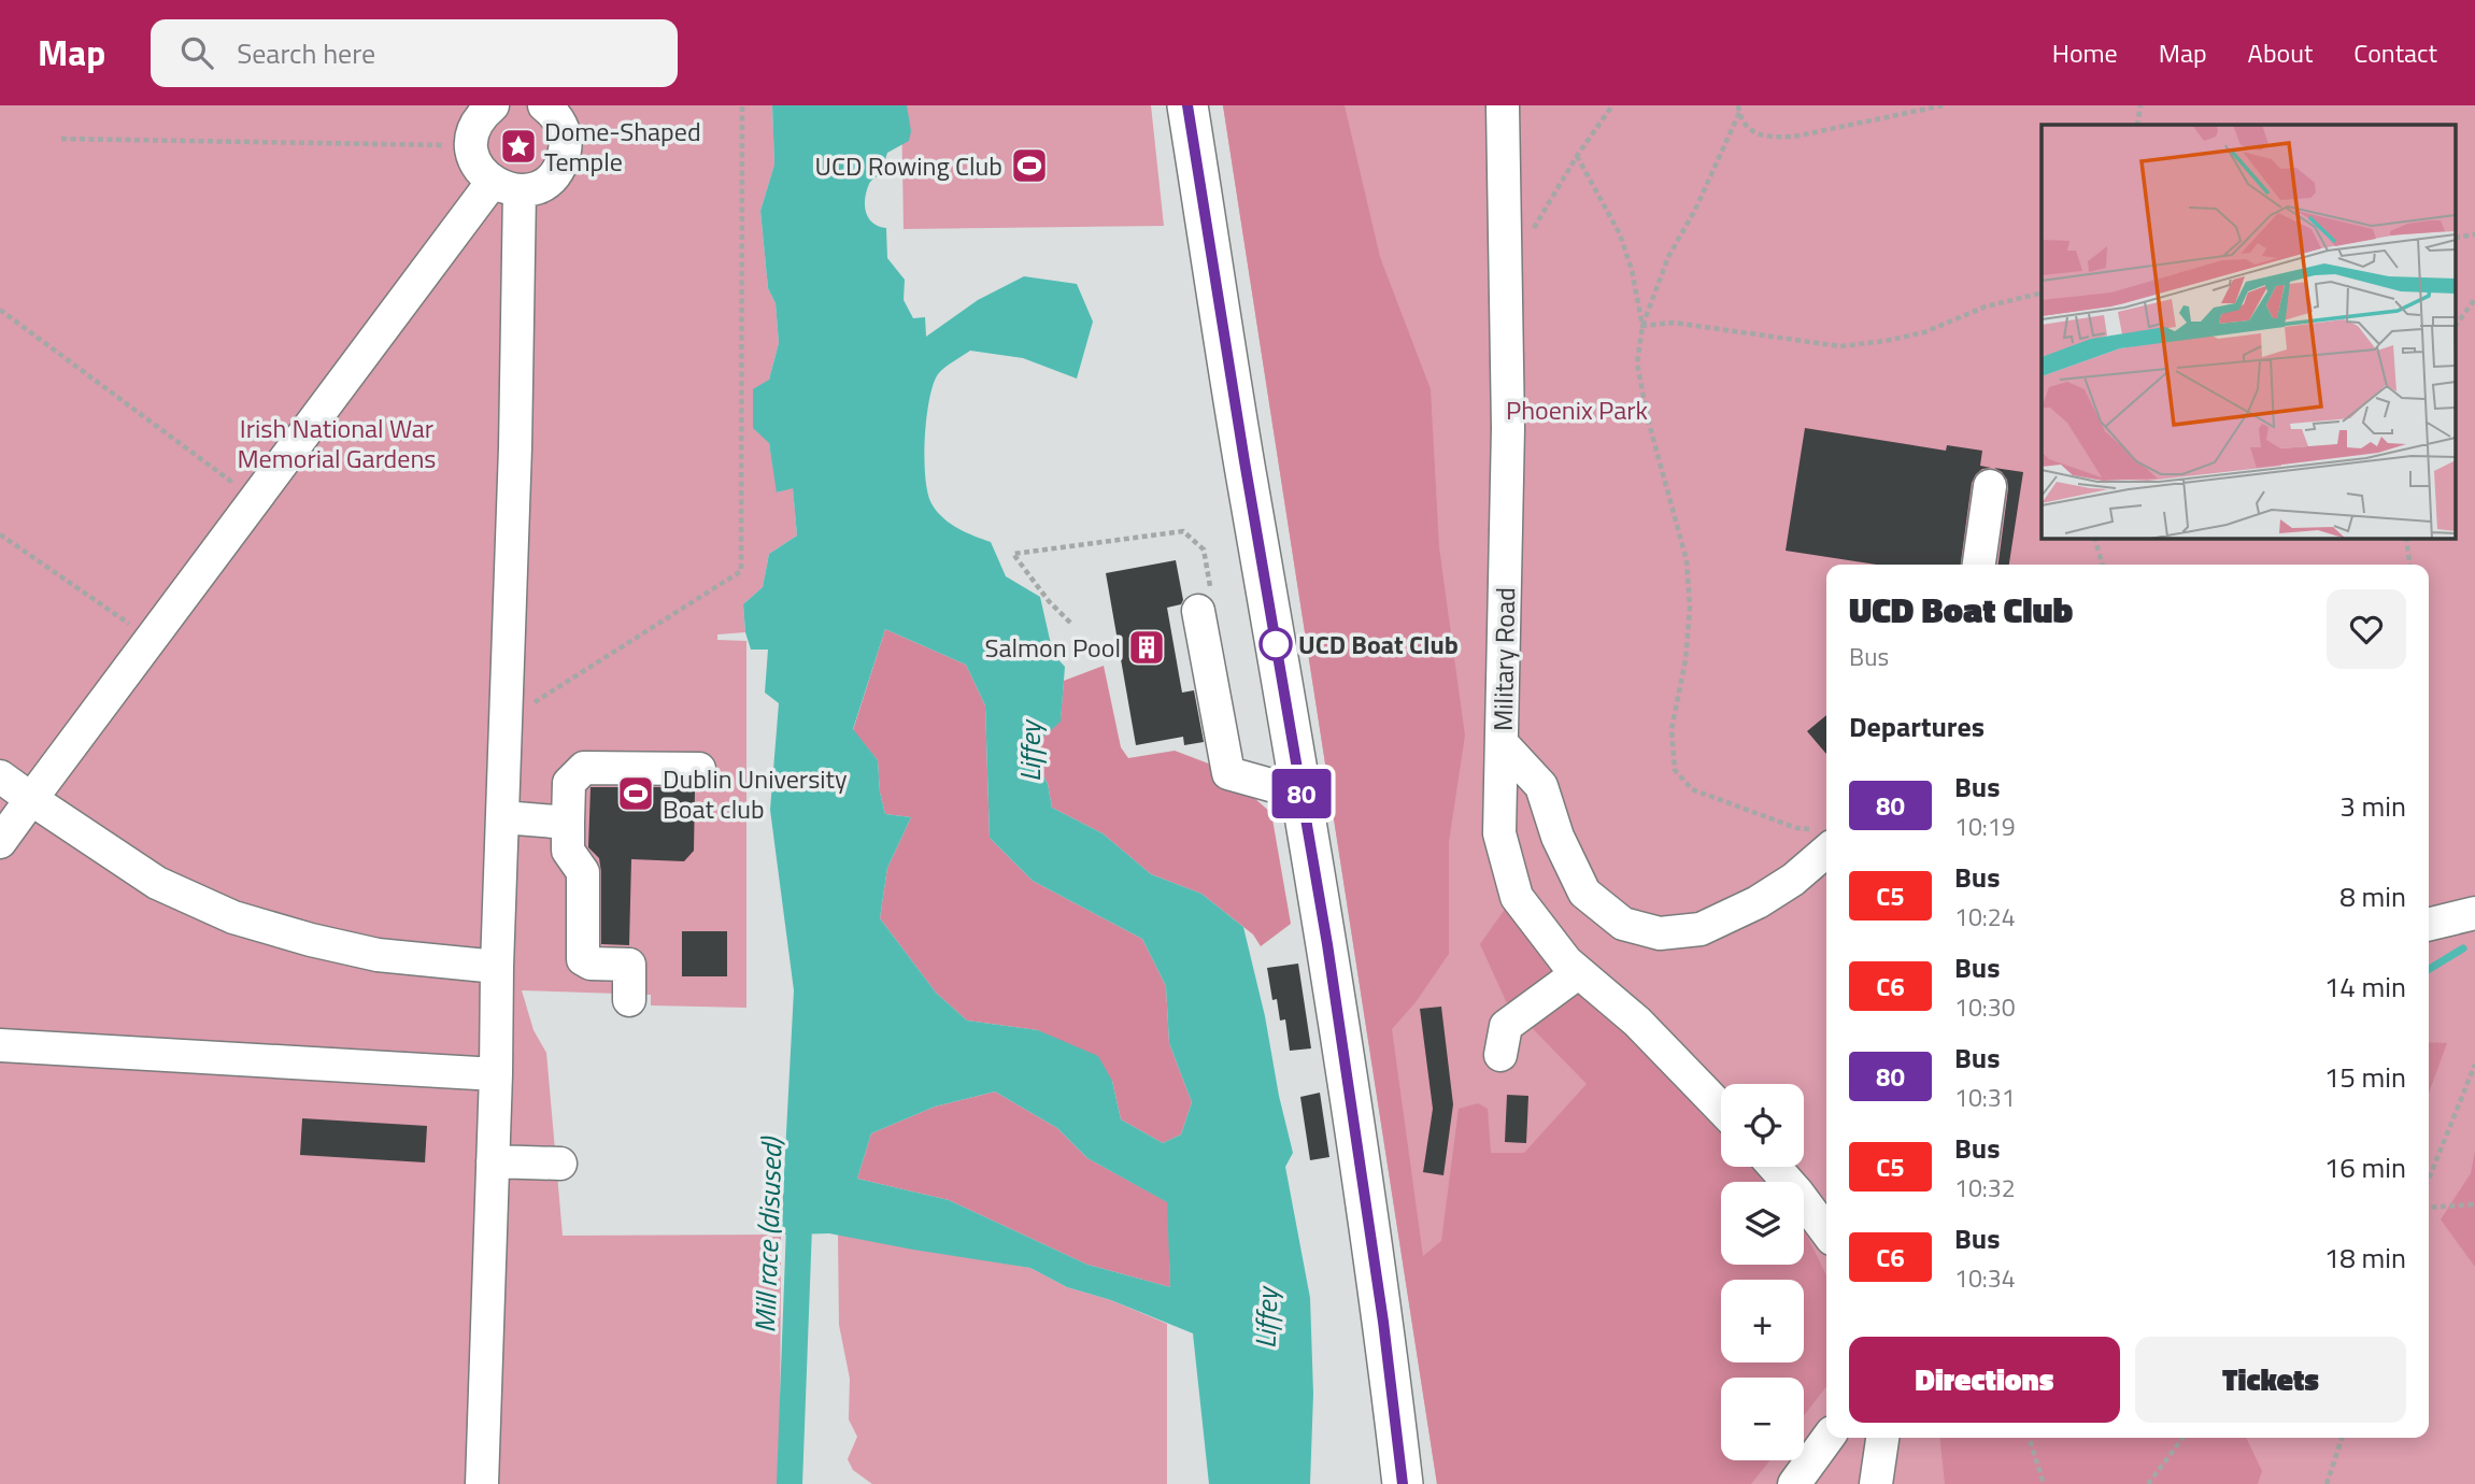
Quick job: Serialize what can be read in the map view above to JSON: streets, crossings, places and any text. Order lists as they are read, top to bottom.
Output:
{
  "streets": {
    "street": ["Military Road"]
  },
  "water": ["Liffey", "Mill race (disused)"],
  "parks": ["Phoenix Park", "Irish National War Memorial Gardens"],
  "places": {
    "place": ["Dome-Shaped Temple"],
    "sports": ["UCD Rowing Club", "Dublin University Boat club"],
    "other": ["UCD Boat Club"],
    "building": ["Salmon Pool"]
  },
  "lines": ["bus line 80"],
  "page": {
    "header": "Map",
    "search": "Search here",
    "nav": [
      "Home",
      "Map",
      "About",
      "Contact"
    ],
    "on_map": "80",
    "heading": [
      ["UCD Boat Club", "Bus"],
      "Departures"
    ],
    "list": [
      {
        "mark": "80",
        "name": "Bus",
        "note": "10:19",
        "value": "3 min"
      },
      {
        "mark": "C5",
        "name": "Bus",
        "note": "10:24",
        "value": "8 min"
      },
      {
        "mark": "C6",
        "name": "Bus",
        "note": "10:30",
        "value": "14 min"
      },
      {
        "mark": "80",
        "name": "Bus",
        "note": "10:31",
        "value": "15 min"
      },
      {
        "mark": "C5",
        "name": "Bus",
        "note": "10:32",
        "value": "16 min"
      },
      {
        "mark": "C6",
        "name": "Bus",
        "note": "10:34",
        "value": "18 min"
      }
    ],
    "map_buttons": ["+", "−"],
    "buttons": ["Directions", "Tickets"]
  }
}
